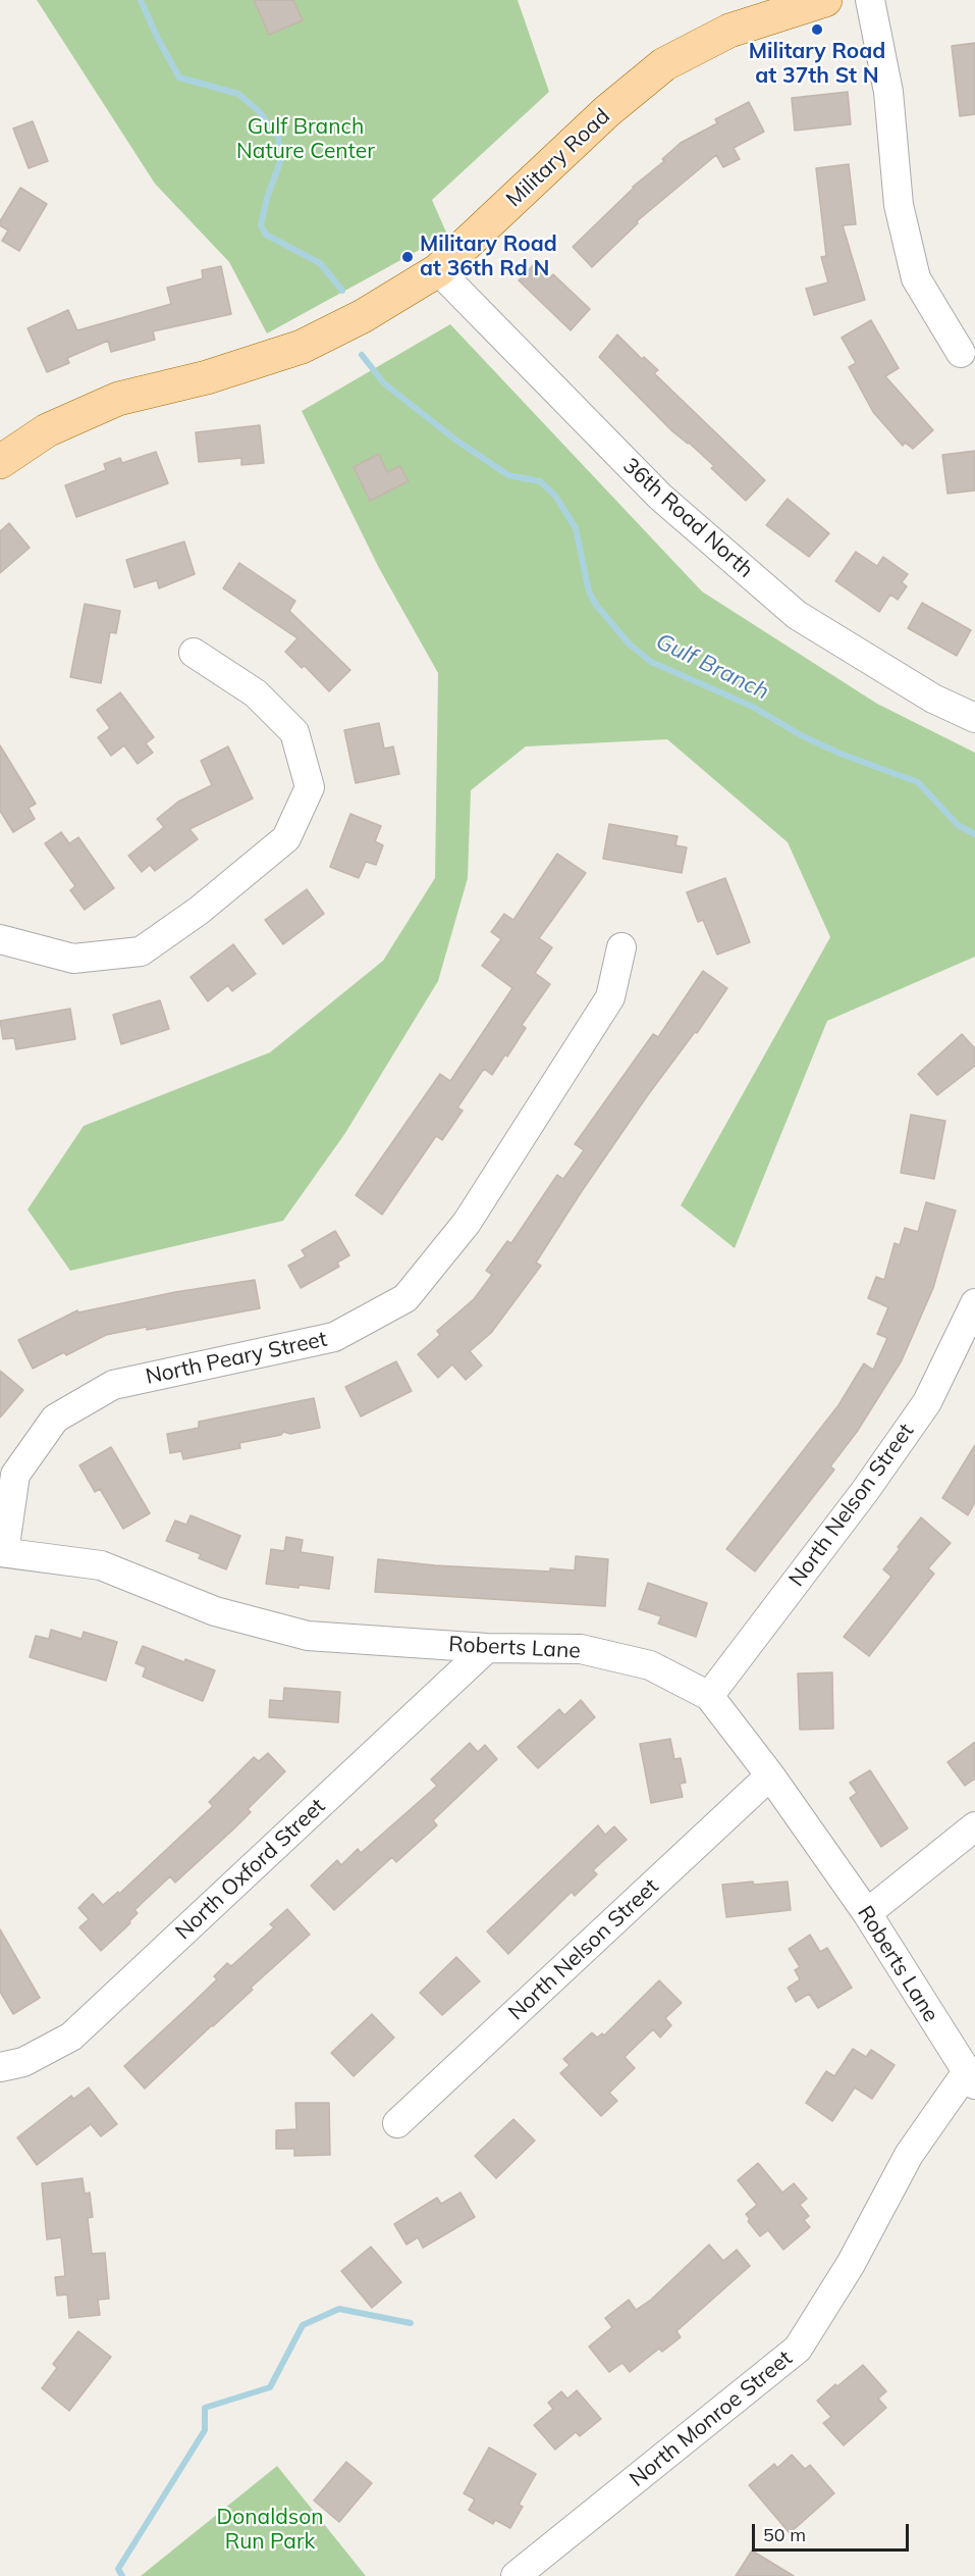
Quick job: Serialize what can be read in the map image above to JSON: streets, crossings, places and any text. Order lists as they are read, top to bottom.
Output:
{
  "streets": {
    "main road": ["Military Road"],
    "street": [
      "36th Road North",
      "North Peary Street",
      "North Nelson Street",
      "Roberts Lane",
      "North Oxford Street",
      "North Monroe Street"
    ]
  },
  "crossings": [
    ["Military Road", "36th Road North"],
    ["North Peary Street", "Roberts Lane"],
    ["North Nelson Street", "Roberts Lane"],
    ["Roberts Lane", "North Oxford Street"],
    ["Roberts Lane", "North Monroe Street"]
  ],
  "water": ["Gulf Branch"],
  "parks": ["Gulf Branch Nature Center", "Donaldson Run Park"],
  "places": ["Military Road at 37th St N", "Military Road at 36th Rd N"],
  "scale_bar": "50 m"
}
